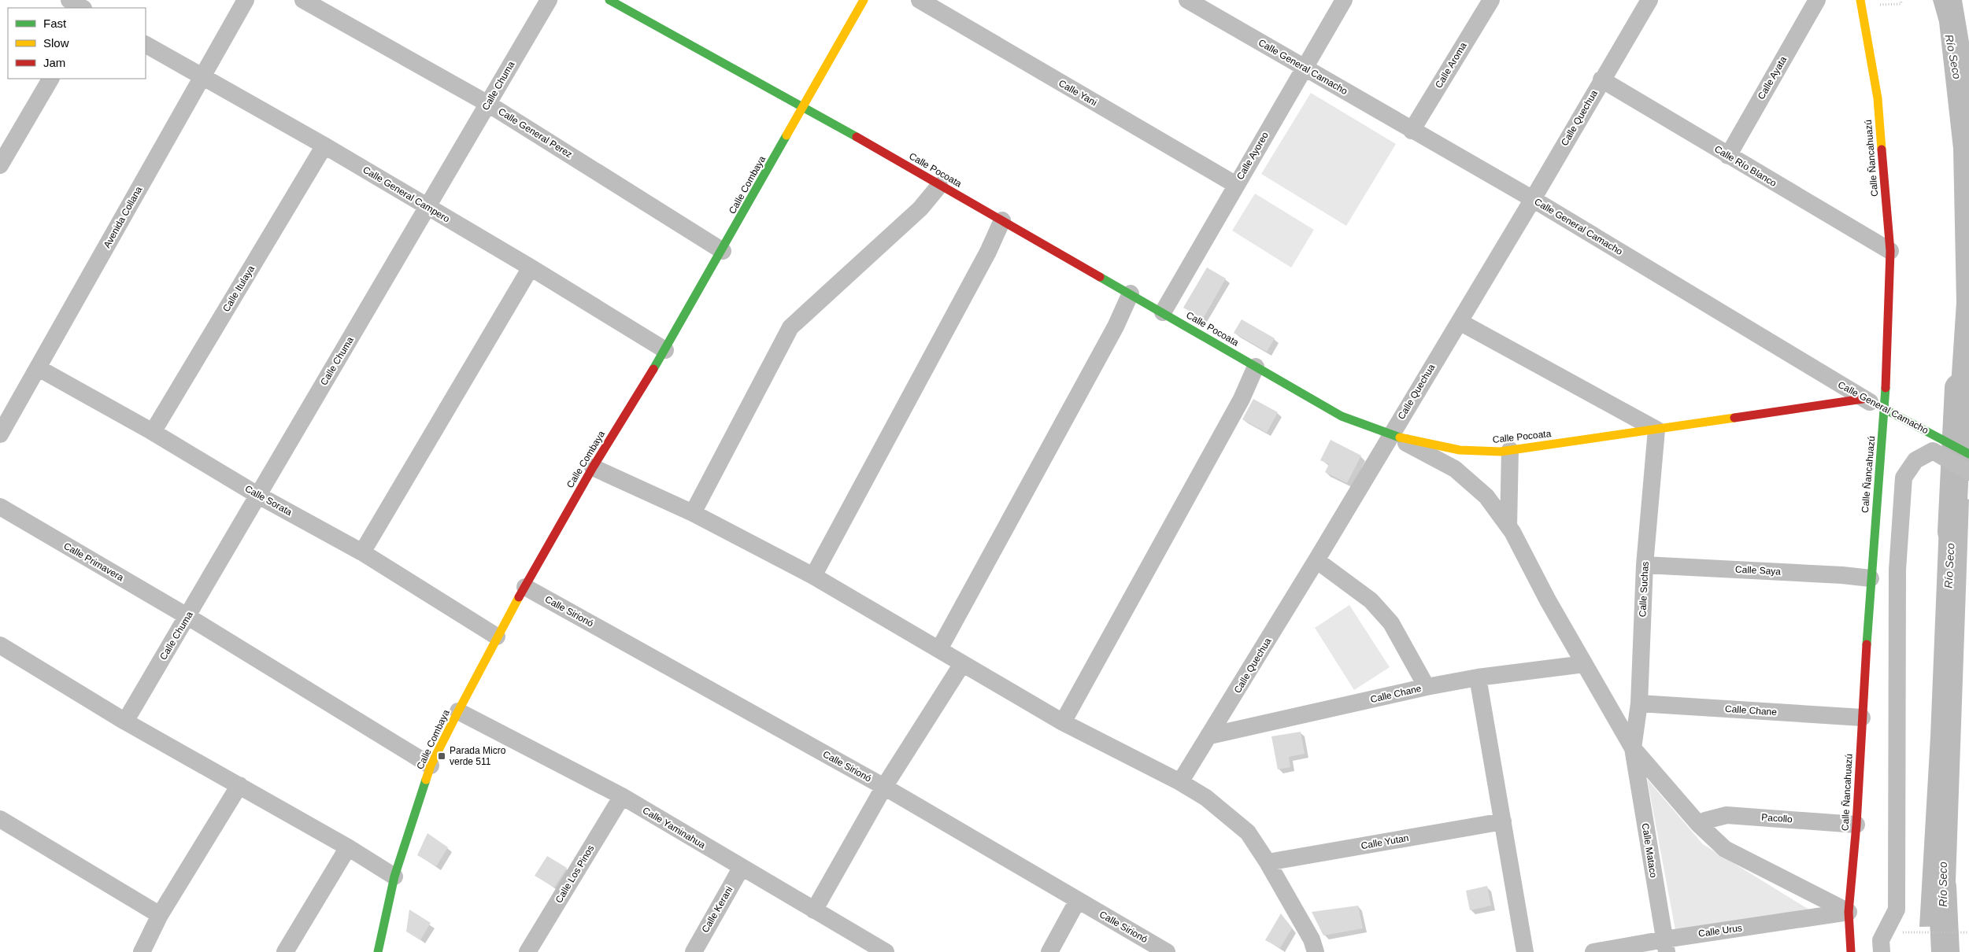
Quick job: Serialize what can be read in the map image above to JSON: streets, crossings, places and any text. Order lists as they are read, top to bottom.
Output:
{
  "streets": {
    "street": [
      "Calle Aroma",
      "Calle General Camacho",
      "Calle Ayata",
      "Calle Chuma",
      "Calle Yani",
      "Calle Quechua",
      "Calle General Perez",
      "Calle Ayoreo",
      "Calle Ñancahuazú",
      "Calle Río Blanco",
      "Calle Pocoata",
      "Calle Combaya",
      "Calle General Campero",
      "Avenida Collana",
      "Calle Itulaya",
      "Calle Sorata",
      "Calle Primavera",
      "Calle Saya",
      "Calle Suchas",
      "Calle Sirionó",
      "Calle Chane",
      "Pacollo",
      "Calle Yaminahua",
      "Calle Yutan",
      "Calle Mataco",
      "Calle Los Pinos",
      "Calle Kerani",
      "Calle Urus"
    ]
  },
  "crossings": [
    ["Calle Aroma", "Calle General Camacho"],
    ["Calle General Camacho", "Calle Quechua"],
    ["Calle General Camacho", "Calle Ayoreo"],
    ["Calle General Camacho", "Calle Ñancahuazú"],
    ["Calle General Camacho", "Calle Pocoata"],
    ["Calle Ayata", "Calle Río Blanco"],
    ["Calle Chuma", "Calle General Perez"],
    ["Calle Chuma", "Calle General Campero"],
    ["Calle Chuma", "Calle Sorata"],
    ["Calle Chuma", "Calle Primavera"],
    ["Calle Yani", "Calle Ayoreo"],
    ["Calle Quechua", "Calle Río Blanco"],
    ["Calle Quechua", "Calle Pocoata"],
    ["Calle Quechua", "Calle Chane"],
    ["Calle General Perez", "Calle Combaya"],
    ["Calle Ayoreo", "Calle Pocoata"],
    ["Calle Ñancahuazú", "Calle Río Blanco"],
    ["Calle Ñancahuazú", "Calle Saya"],
    ["Calle Ñancahuazú", "Calle Chane"],
    ["Calle Ñancahuazú", "Pacollo"],
    ["Calle Ñancahuazú", "Calle Urus"],
    ["Calle Pocoata", "Calle Combaya"],
    ["Calle Pocoata", "Calle Suchas"],
    ["Calle Combaya", "Calle General Campero"],
    ["Calle Combaya", "Calle Sorata"],
    ["Calle Combaya", "Calle Primavera"],
    ["Calle Combaya", "Calle Sirionó"],
    ["Calle Combaya", "Calle Yaminahua"],
    ["Calle General Campero", "Avenida Collana"],
    ["Calle General Campero", "Calle Itulaya"],
    ["Avenida Collana", "Calle Sorata"],
    ["Calle Itulaya", "Calle Sorata"],
    ["Calle Saya", "Calle Suchas"],
    ["Calle Suchas", "Calle Chane"],
    ["Calle Suchas", "Calle Mataco"],
    ["Calle Yaminahua", "Calle Los Pinos"],
    ["Calle Yaminahua", "Calle Kerani"],
    ["Calle Mataco", "Calle Urus"]
  ],
  "water": ["Río Seco"],
  "places": {
    "transit": ["Parada Micro verde 511"]
  },
  "legend": ["Fast", "Slow", "Jam"]
}
